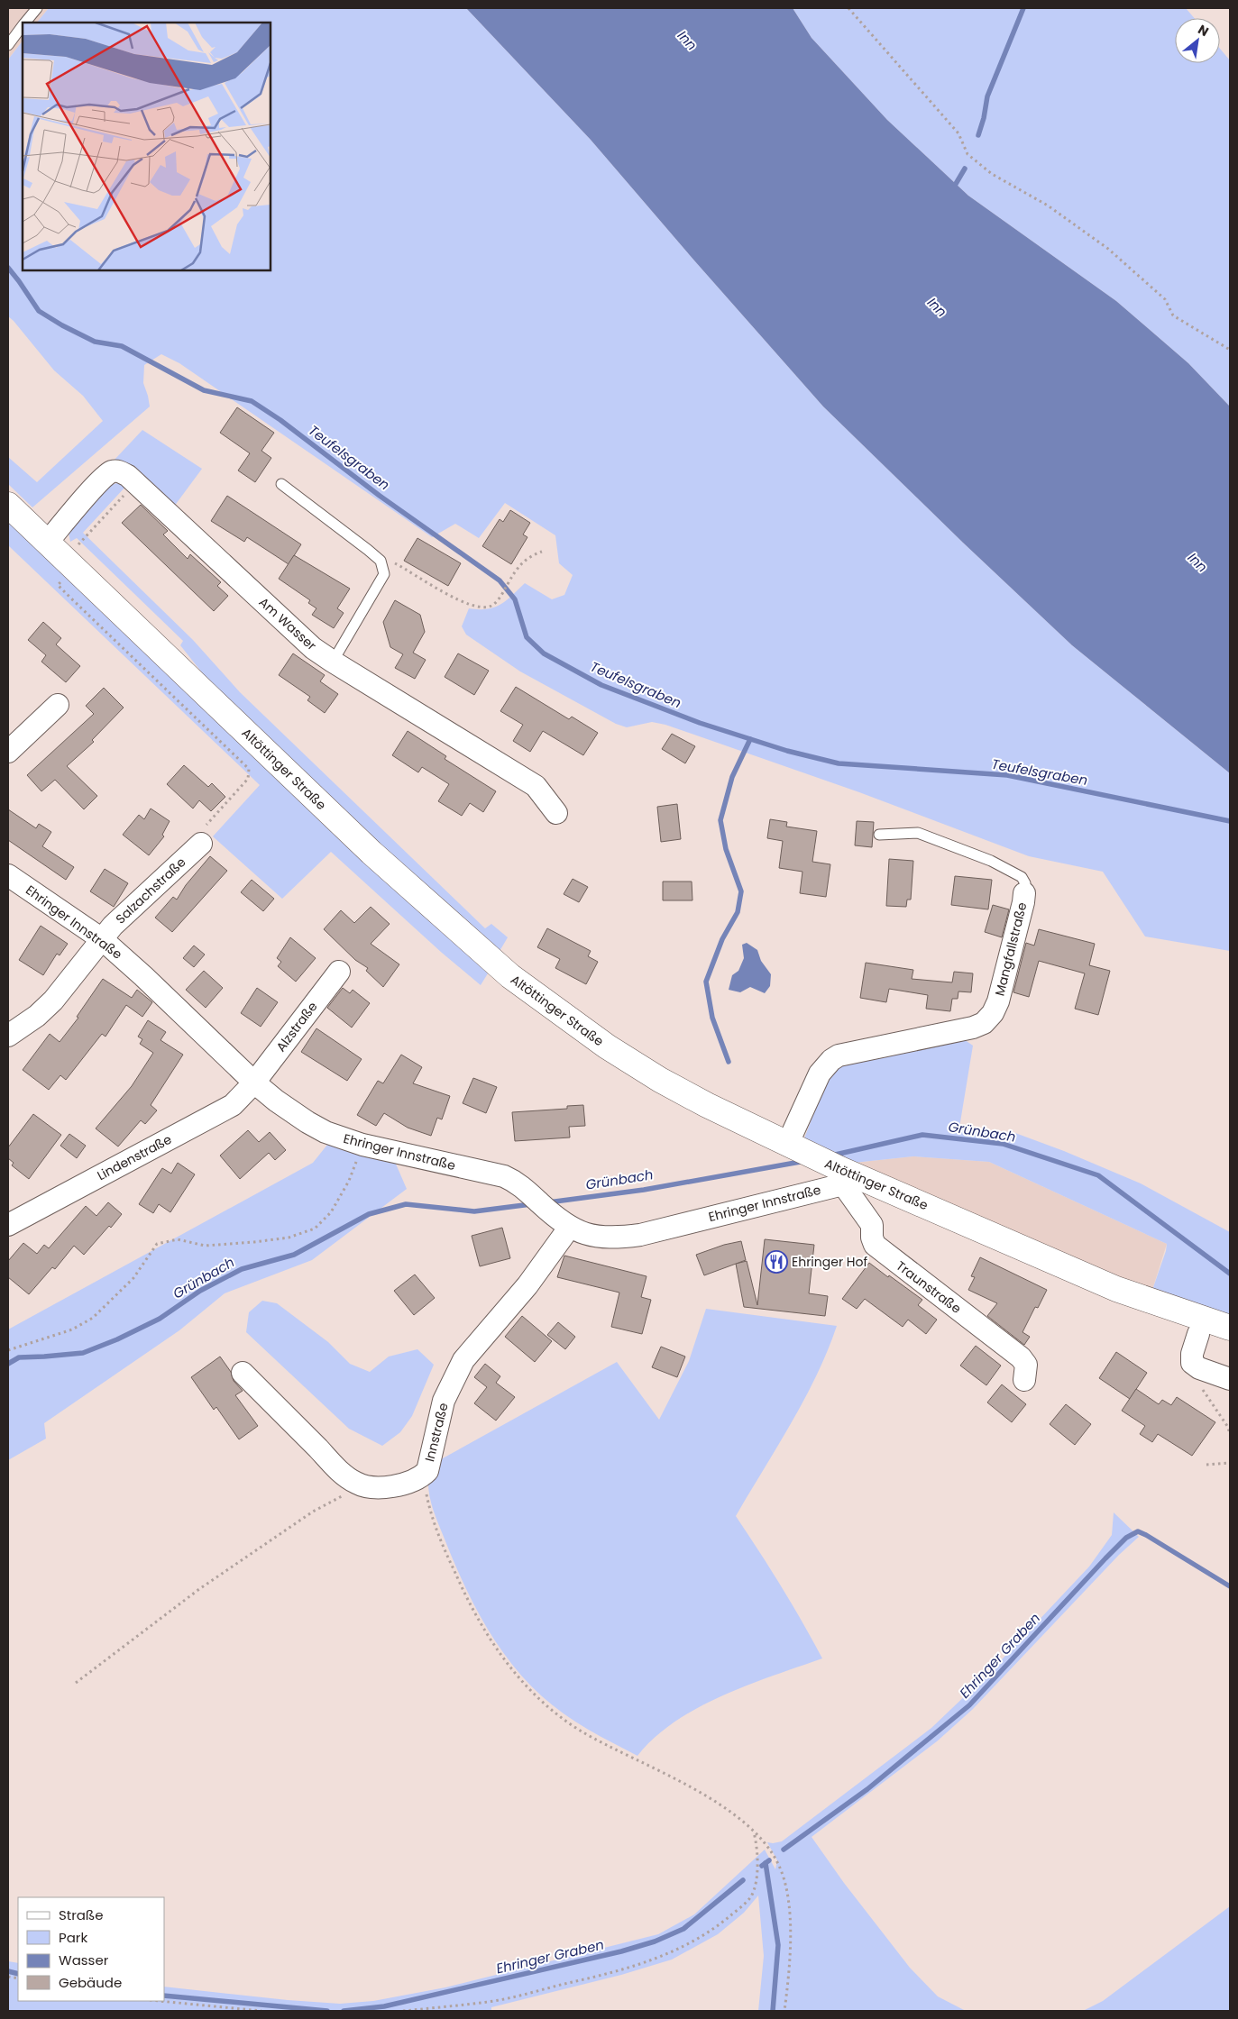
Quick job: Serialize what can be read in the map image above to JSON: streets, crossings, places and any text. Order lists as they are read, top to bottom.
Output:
{
  "streets": {
    "main road": ["Altöttinger Straße"],
    "street": [
      "Am Wasser",
      "Salzachstraße",
      "Ehringer Innstraße",
      "Mangfallstraße",
      "Alzstraße",
      "Lindenstraße",
      "Traunstraße",
      "Innstraße"
    ]
  },
  "crossings": [
    ["Am Wasser", "Altöttinger Straße"],
    ["Altöttinger Straße", "Ehringer Innstraße"],
    ["Altöttinger Straße", "Mangfallstraße"],
    ["Altöttinger Straße", "Traunstraße"],
    ["Salzachstraße", "Ehringer Innstraße"],
    ["Ehringer Innstraße", "Alzstraße"],
    ["Ehringer Innstraße", "Lindenstraße"],
    ["Ehringer Innstraße", "Traunstraße"],
    ["Ehringer Innstraße", "Innstraße"],
    ["Alzstraße", "Lindenstraße"]
  ],
  "water": [
    "Inn",
    "Teufelsgraben",
    "Grünbach",
    "Ehringer Graben"
  ],
  "places": {
    "restaurant": ["Ehringer Hof"]
  },
  "legend": [
    "Straße",
    "Park",
    "Wasser",
    "Gebäude"
  ],
  "north": "top right"
}
